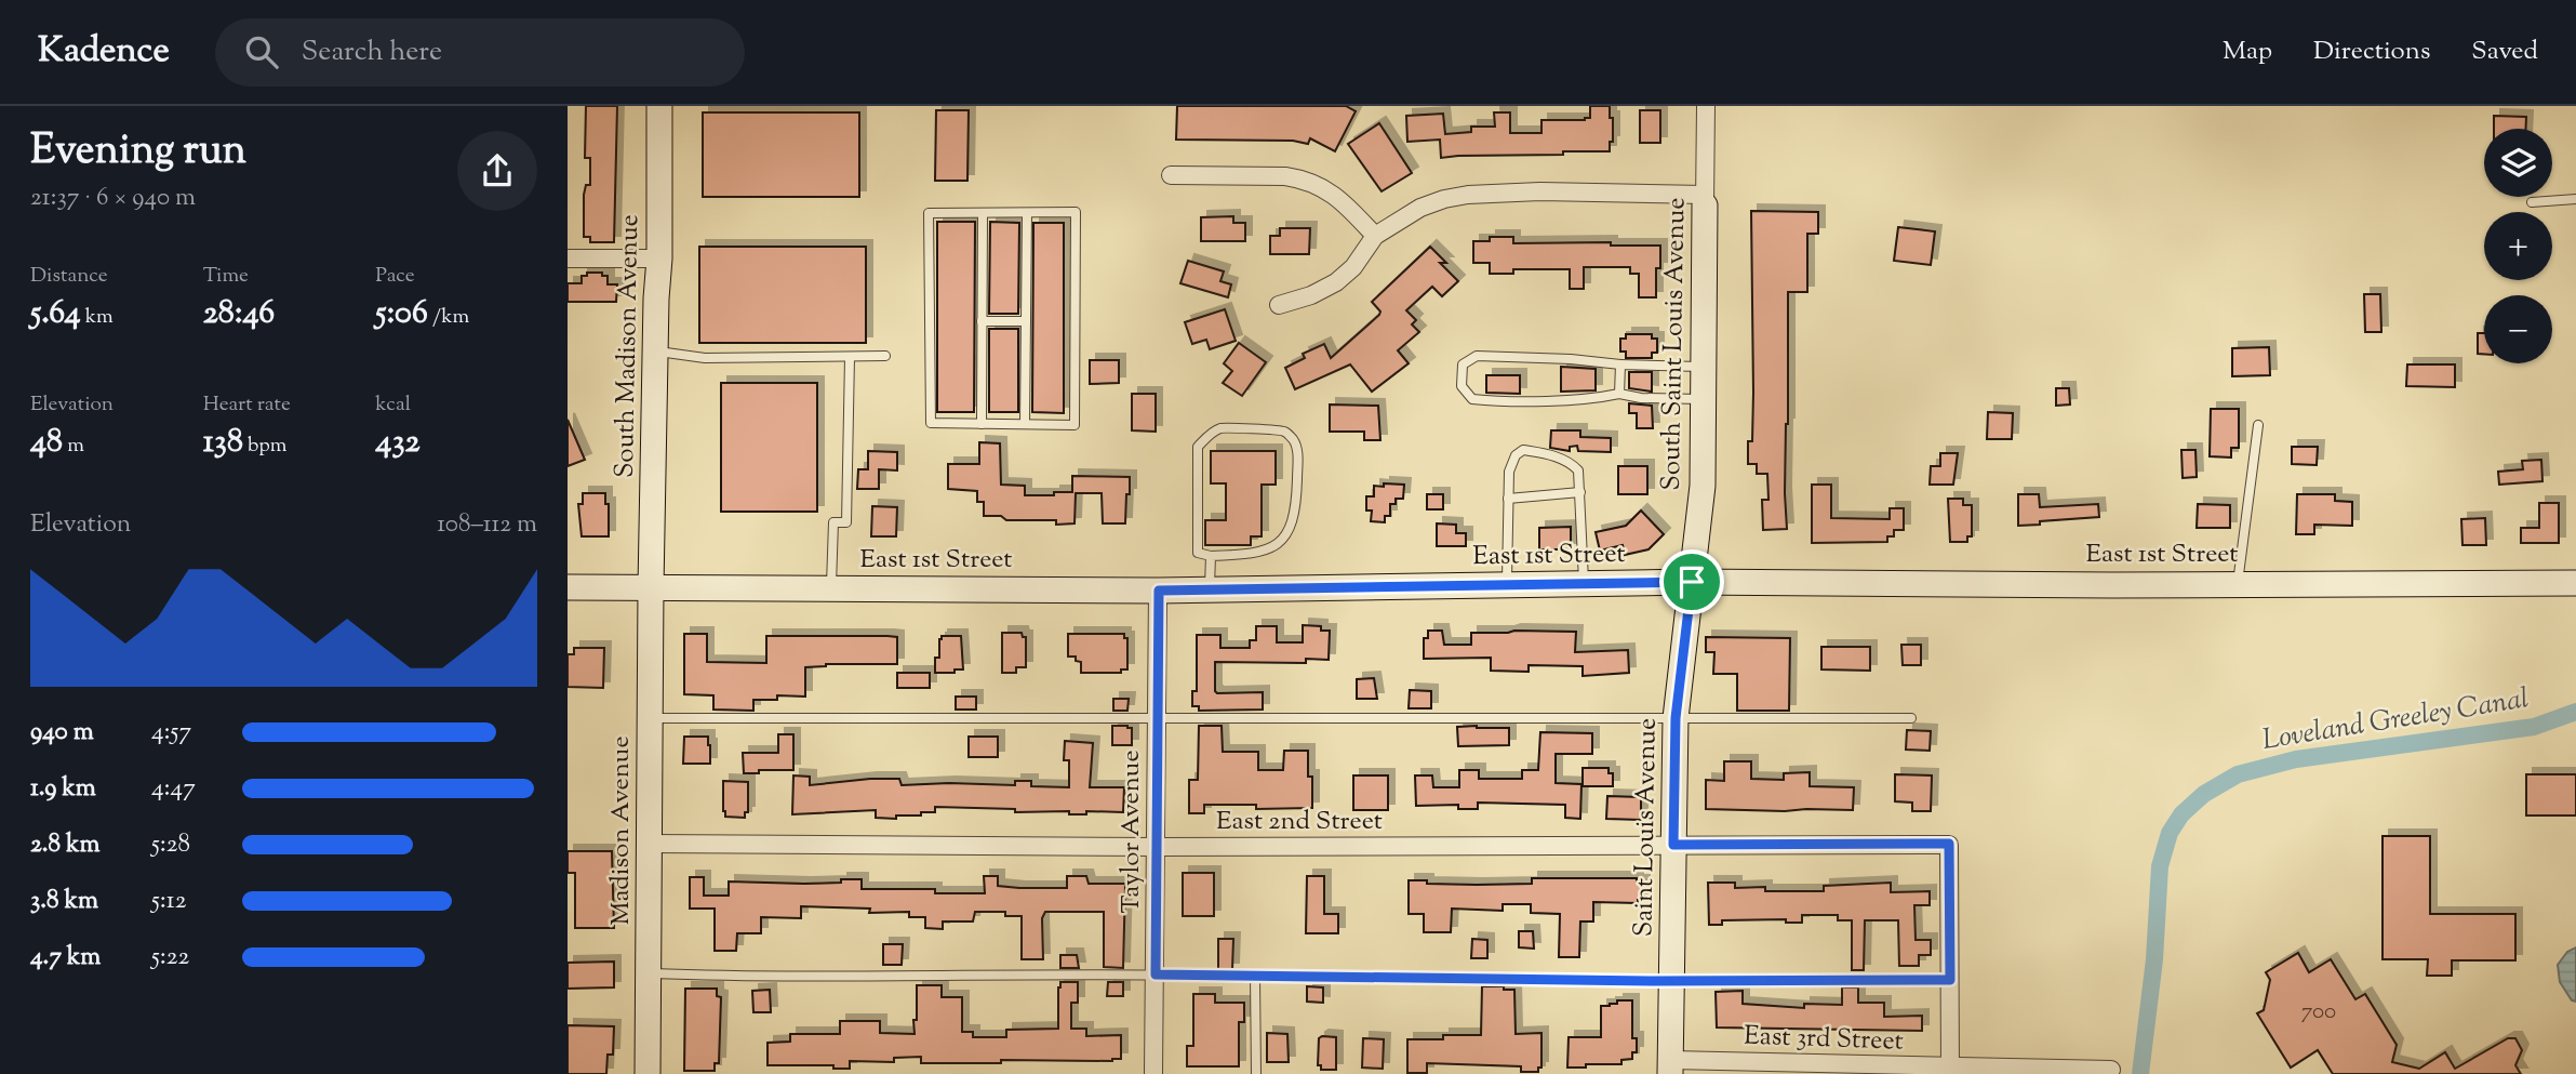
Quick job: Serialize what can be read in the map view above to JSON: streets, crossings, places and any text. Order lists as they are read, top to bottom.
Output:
{
  "streets": {
    "main road": [
      "South Saint Louis Avenue",
      "South Madison Avenue",
      "East 1st Street",
      "Saint Louis Avenue",
      "Madison Avenue"
    ],
    "street": ["East 2nd Street", "Taylor Avenue", "East 3rd Street"]
  },
  "crossings": [
    ["South Saint Louis Avenue", "East 1st Street"],
    ["South Saint Louis Avenue", "Saint Louis Avenue"],
    ["South Madison Avenue", "East 1st Street"],
    ["South Madison Avenue", "Madison Avenue"],
    ["East 1st Street", "Saint Louis Avenue"],
    ["East 1st Street", "Madison Avenue"],
    ["East 1st Street", "Taylor Avenue"],
    ["East 2nd Street", "Saint Louis Avenue"],
    ["East 2nd Street", "Madison Avenue"],
    ["East 2nd Street", "Taylor Avenue"],
    ["Saint Louis Avenue", "East 3rd Street"]
  ],
  "water": ["Loveland Greeley Canal"],
  "house_numbers": ["700"],
  "page": {
    "header": "Kadence",
    "search": "Search here",
    "nav": ["Map", "Directions", "Saved"],
    "heading": ["Evening run", "21:37 · 6 × 940 m"],
    "map_buttons": ["+", "−"],
    "stats": [
      ["Distance", "5.64 km"],
      ["Time", "28:46"],
      ["Pace", "5:06 /km"],
      ["Elevation", "48 m"],
      ["Heart rate", "138 bpm"],
      ["kcal", "432"]
    ],
    "chart": ["Elevation", "108–112 m"],
    "list": [
      {
        "name": "940 m",
        "note": "4:57"
      },
      {
        "name": "1.9 km",
        "note": "4:47"
      },
      {
        "name": "2.8 km",
        "note": "5:28"
      },
      {
        "name": "3.8 km",
        "note": "5:12"
      },
      {
        "name": "4.7 km",
        "note": "5:22"
      }
    ]
  }
}
